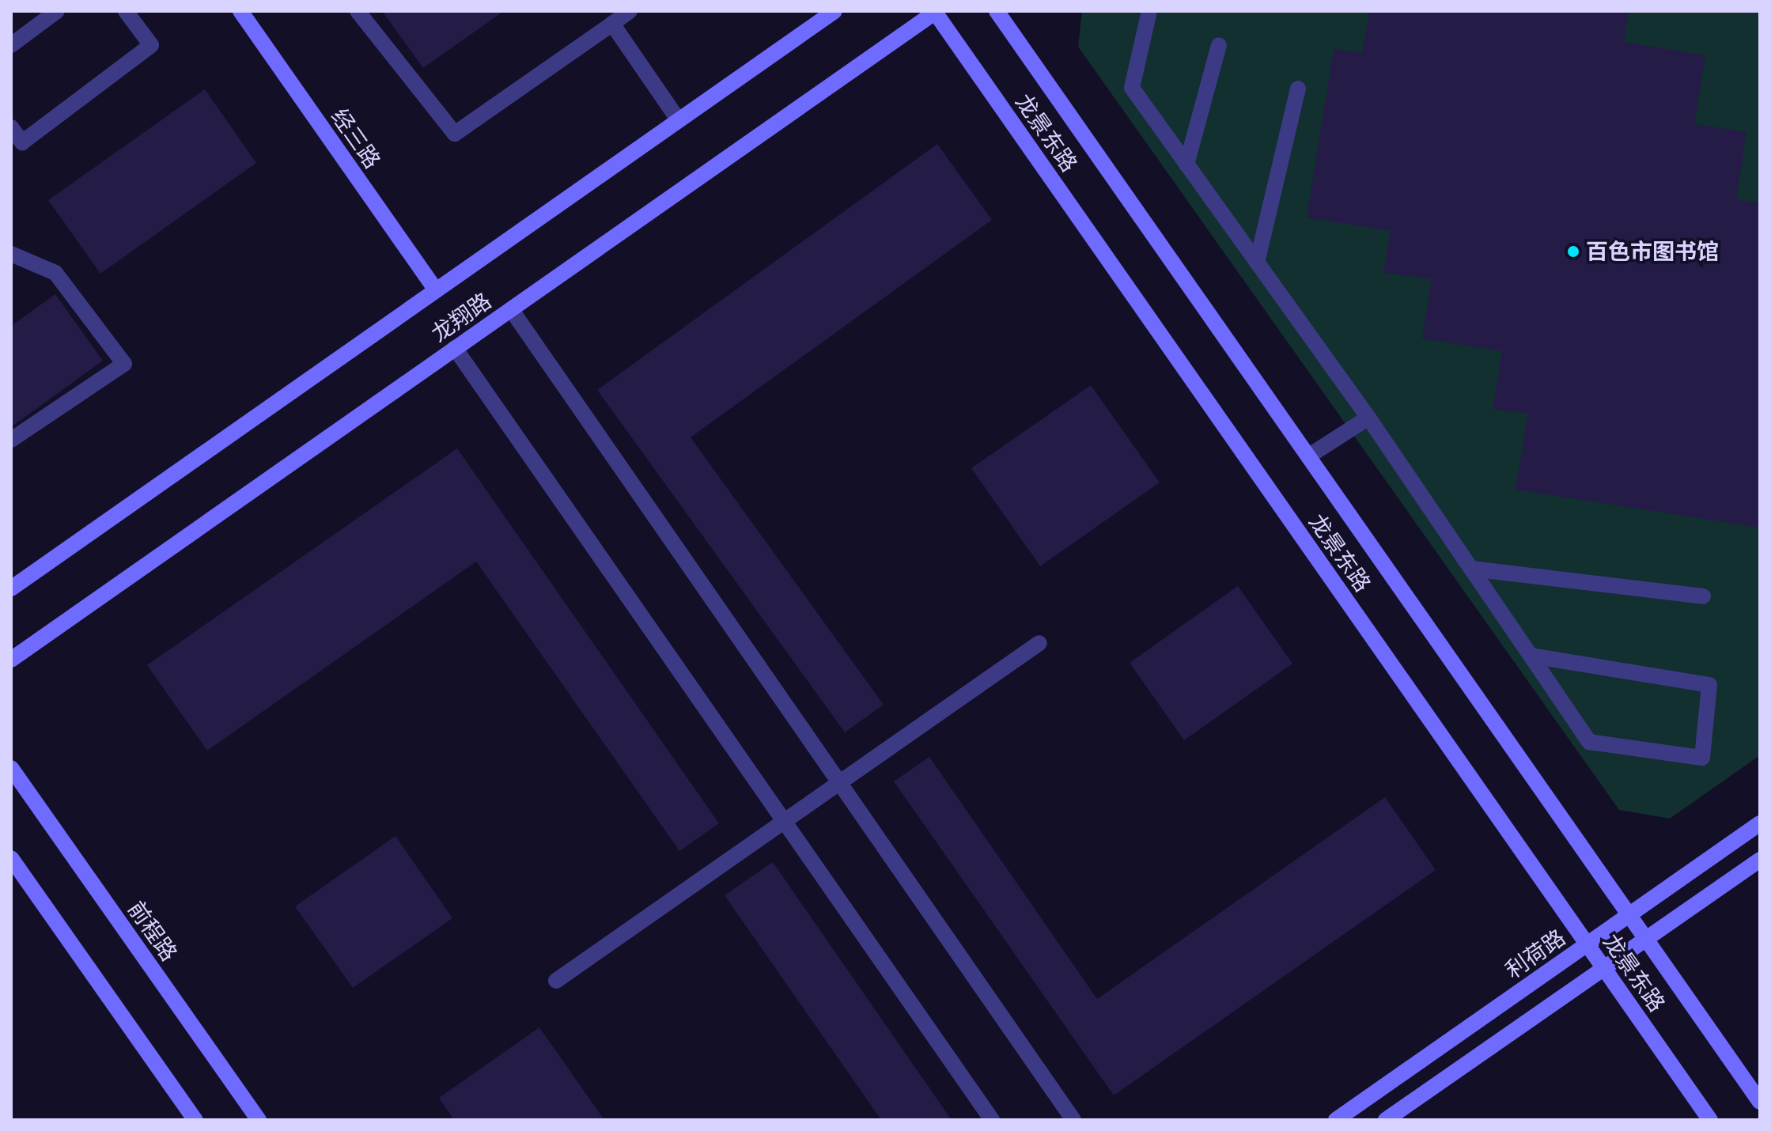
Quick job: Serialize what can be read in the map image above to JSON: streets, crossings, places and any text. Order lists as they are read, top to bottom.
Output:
{
  "streets": {
    "main road": [
      "龙景东路",
      "经三路",
      "龙翔路",
      "前程路",
      "利荷路"
    ]
  },
  "crossings": [
    ["龙景东路", "龙翔路"],
    ["龙景东路", "利荷路"],
    ["经三路", "龙翔路"]
  ],
  "places": ["百色市图书馆"]
}
